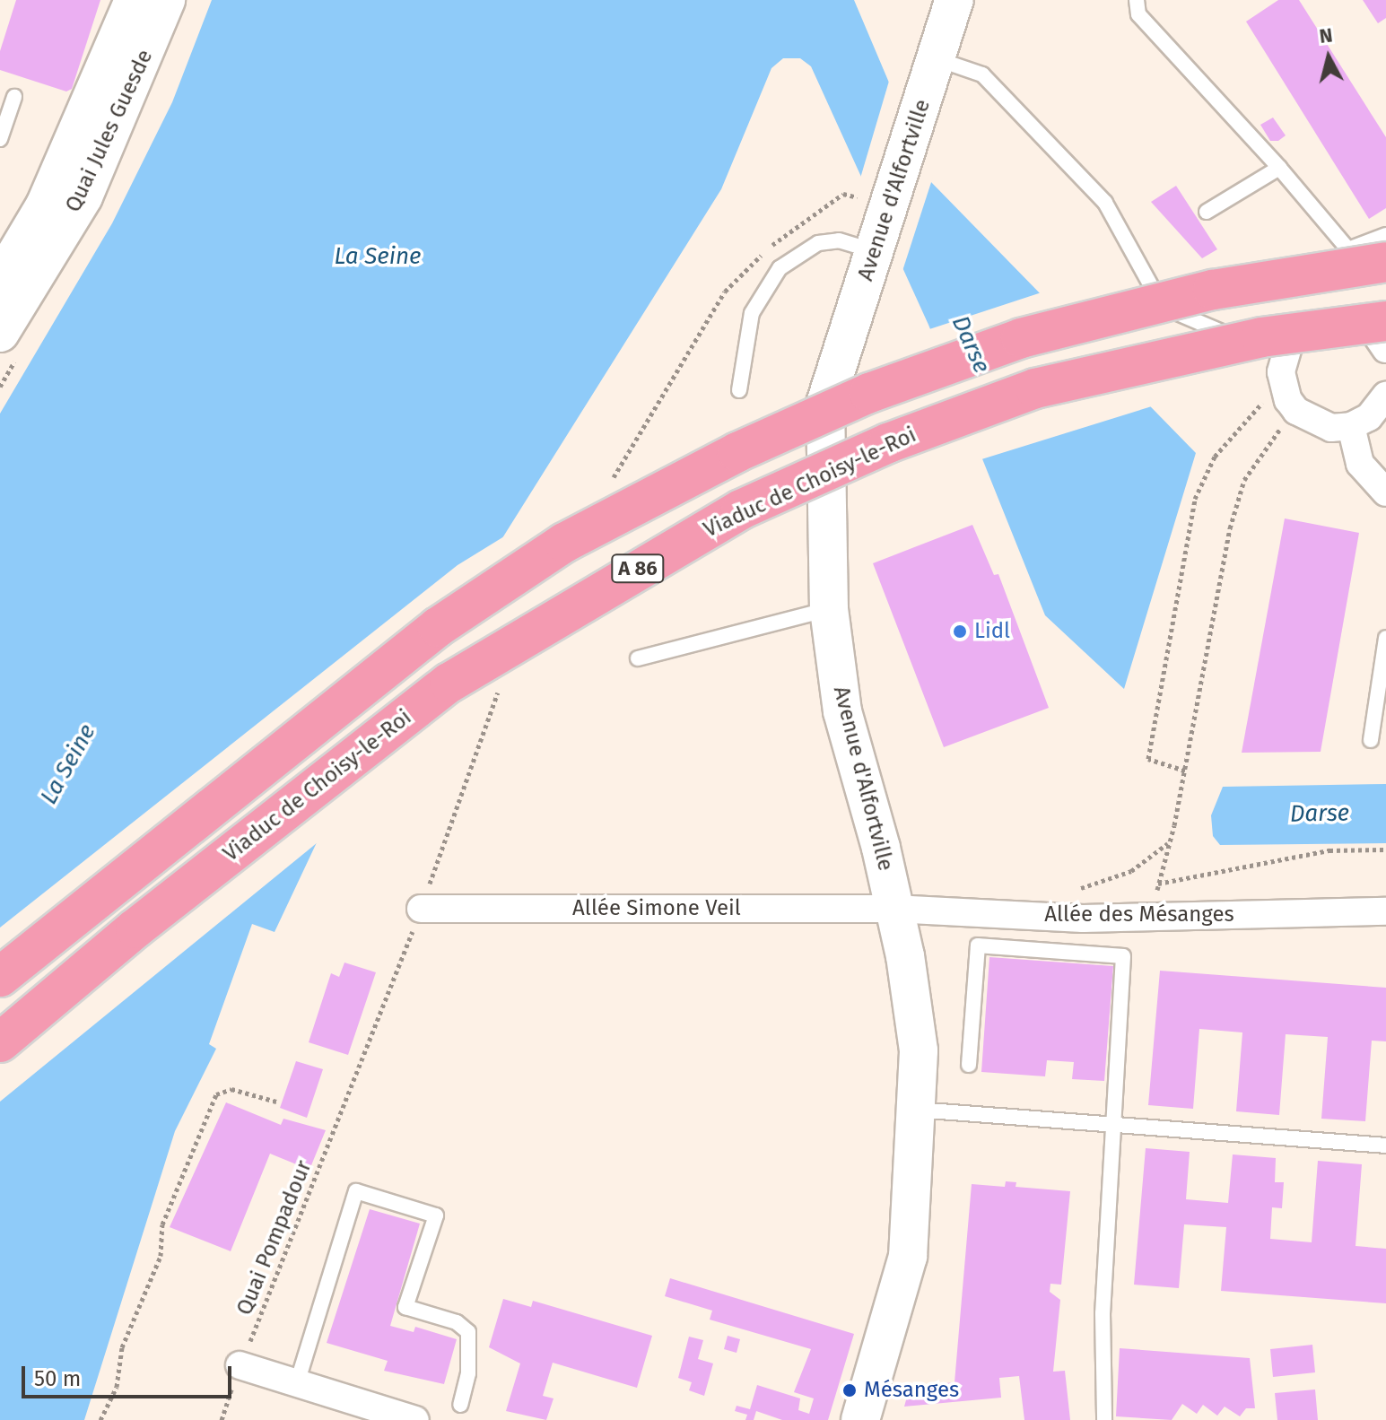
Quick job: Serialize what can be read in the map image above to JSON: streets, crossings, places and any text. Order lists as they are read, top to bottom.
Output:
{
  "streets": {
    "highway": ["Viaduc de Choisy-le-Roi", "A 86"],
    "main road": ["Quai Jules Guesde", "Avenue d'Alfortville"],
    "street": ["Allée Simone Veil", "Allée des Mésanges"],
    "path": ["Quai Pompadour"]
  },
  "crossings": [
    ["Avenue d'Alfortville", "Allée Simone Veil"],
    ["Avenue d'Alfortville", "Allée des Mésanges"],
    ["Allée Simone Veil", "Allée des Mésanges"]
  ],
  "water": ["La Seine", "Darse"],
  "places": ["Lidl", "Mésanges"],
  "scale_bar": "50 m",
  "north": "top"
}
